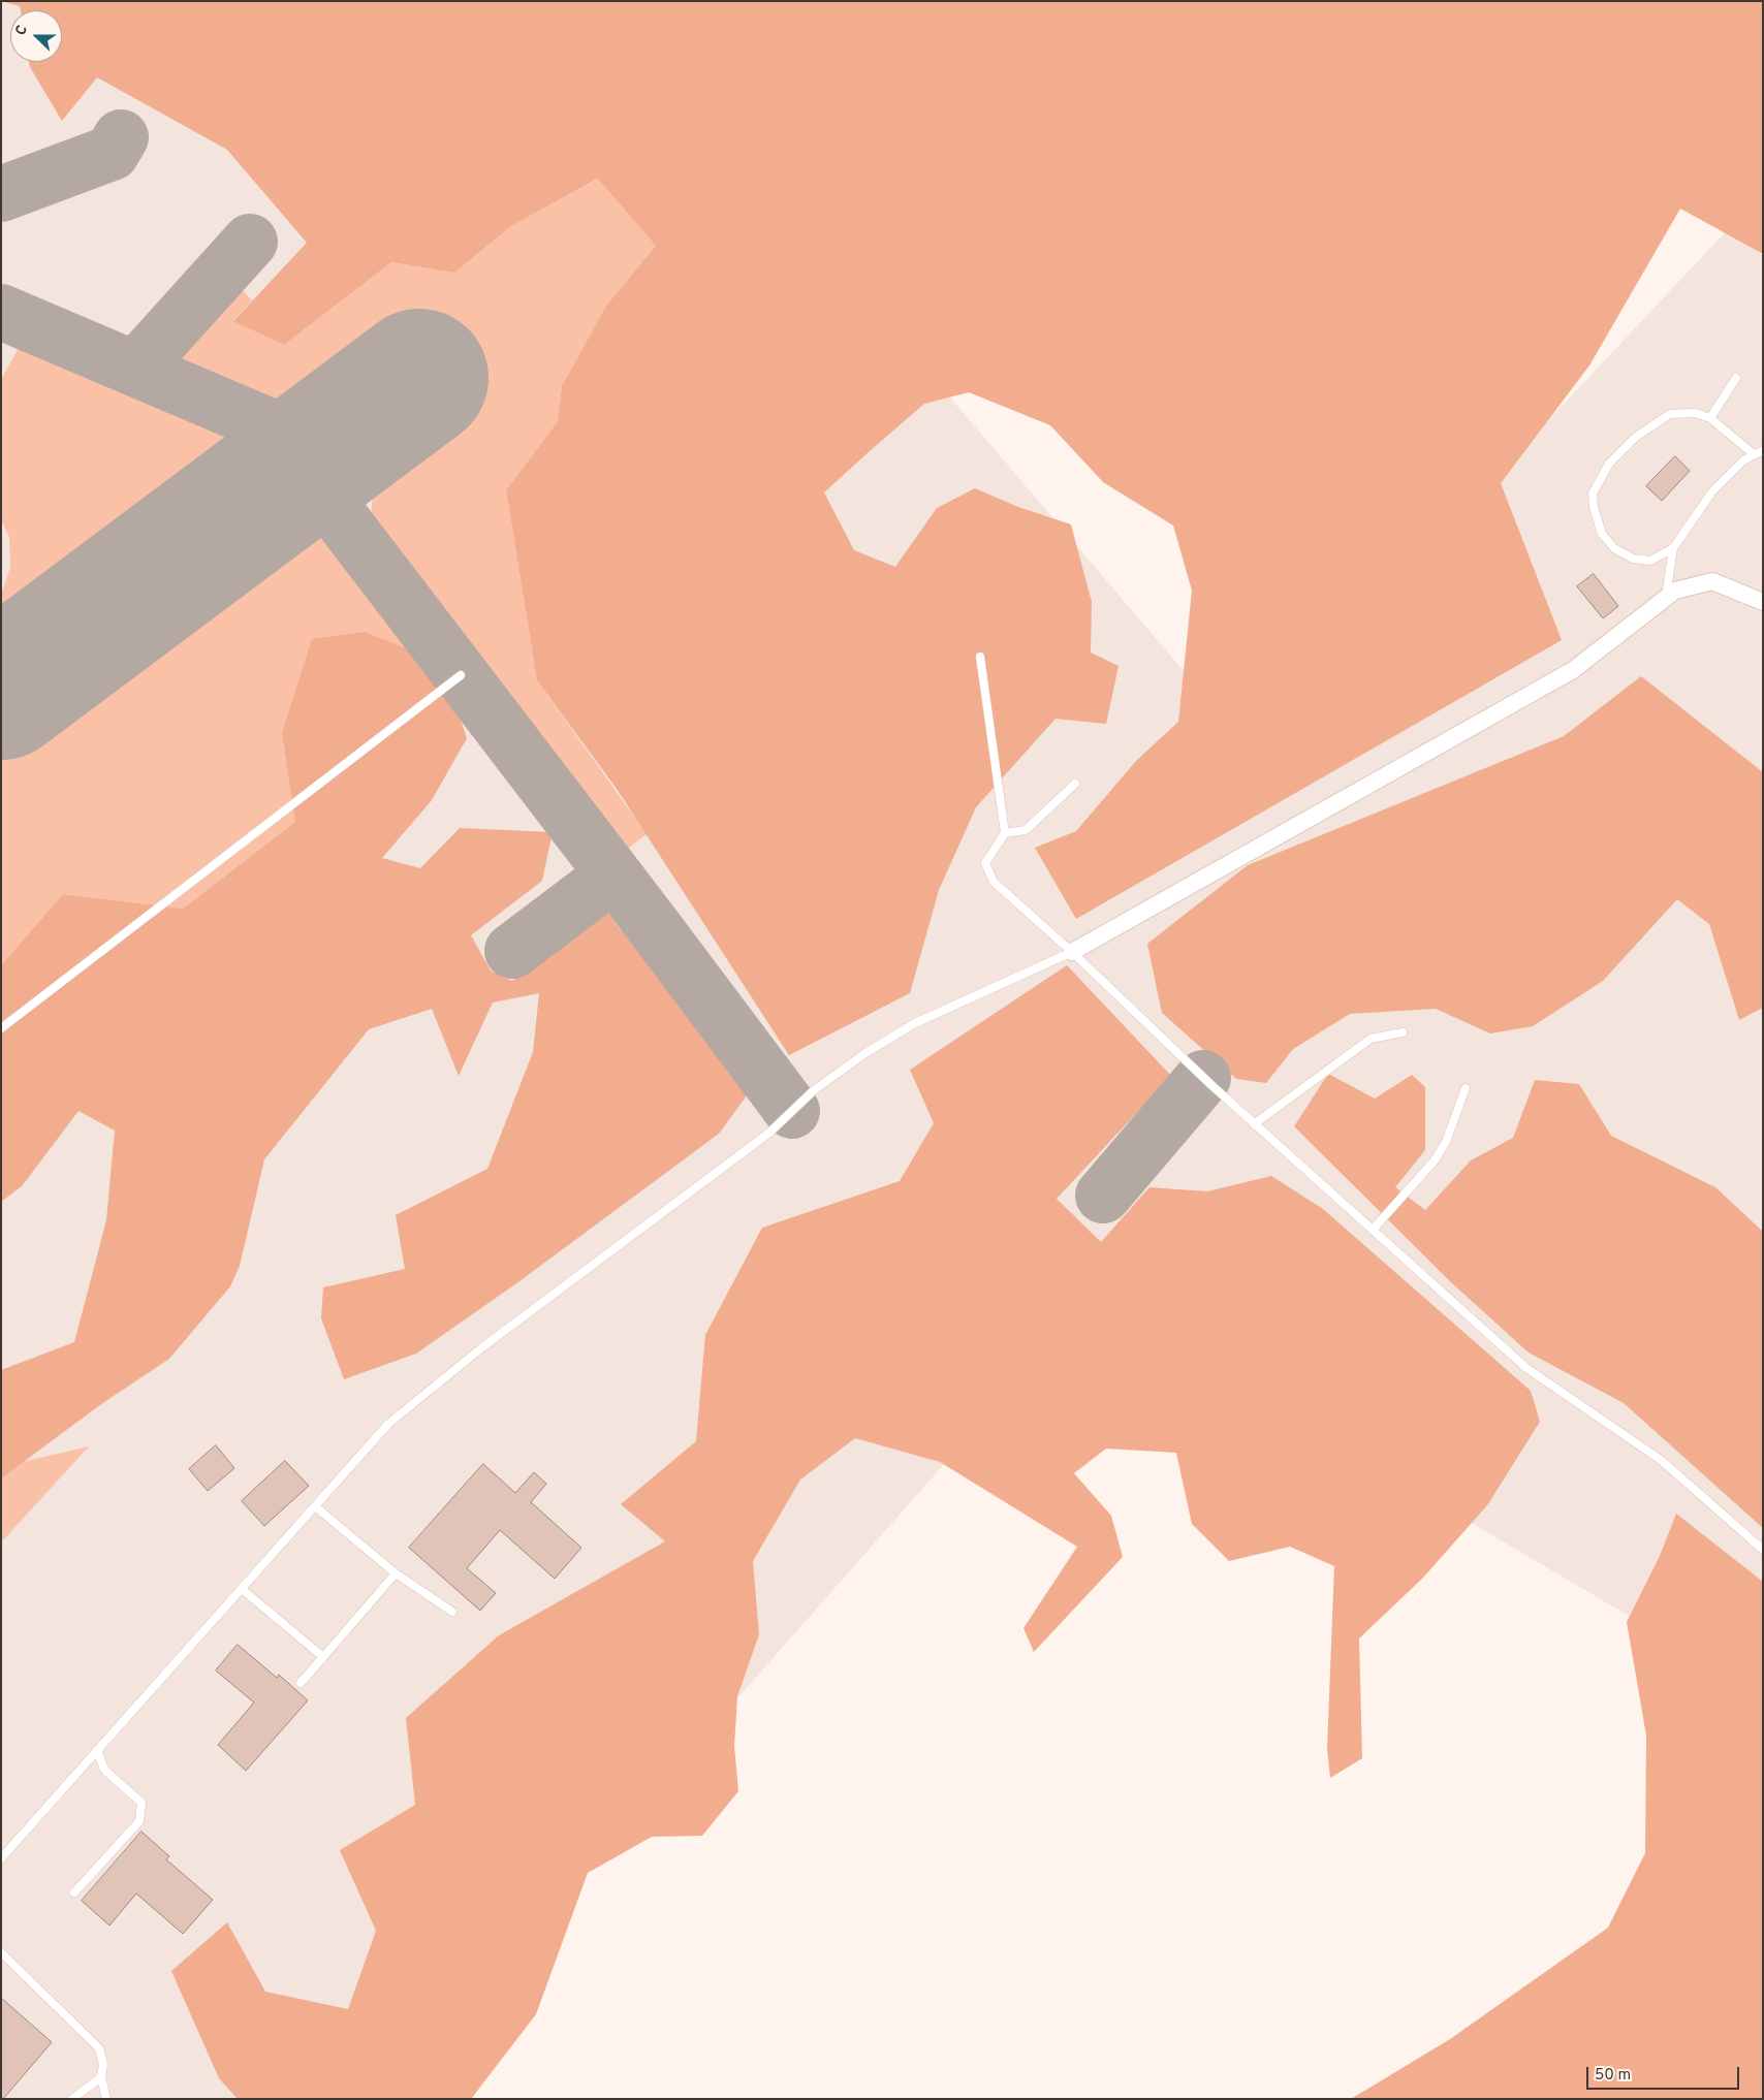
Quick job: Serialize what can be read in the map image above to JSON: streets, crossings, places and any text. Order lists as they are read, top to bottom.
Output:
{
  "scale_bar": "50 m",
  "north": "left"
}
